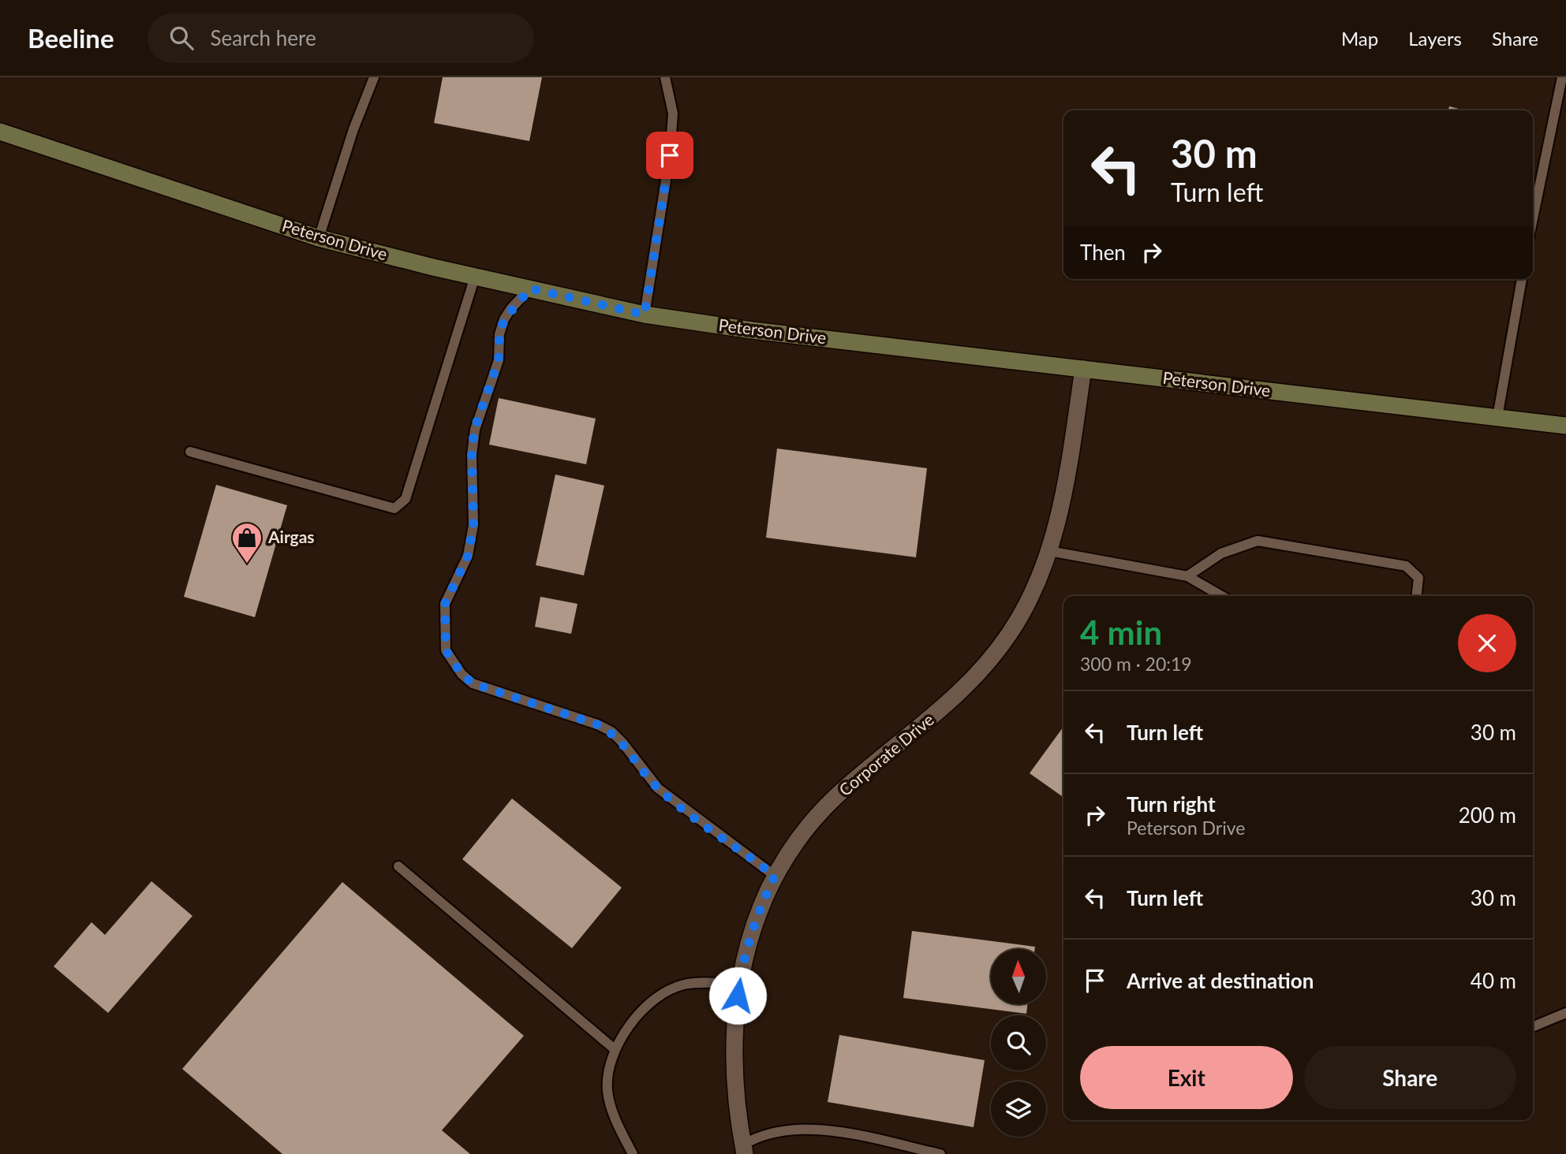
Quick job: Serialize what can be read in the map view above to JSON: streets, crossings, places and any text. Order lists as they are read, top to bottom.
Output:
{
  "streets": {
    "street": ["Peterson Drive", "Corporate Drive"]
  },
  "crossings": [
    ["Peterson Drive", "Corporate Drive"]
  ],
  "places": {
    "shop": ["Airgas"]
  },
  "north": "top",
  "page": {
    "header": "Beeline",
    "search": "Search here",
    "nav": ["Map", "Layers", "Share"],
    "turn": ["30 m", "Turn left"],
    "then": "Then",
    "heading": ["4 min", "300 m · 20:19"],
    "list": [
      {
        "name": "Turn left",
        "value": "30 m"
      },
      {
        "name": "Turn right",
        "note": "Peterson Drive",
        "value": "200 m"
      },
      {
        "name": "Turn left",
        "value": "30 m"
      },
      {
        "name": "Arrive at destination",
        "value": "40 m"
      }
    ],
    "buttons": ["Exit", "Share"]
  }
}
